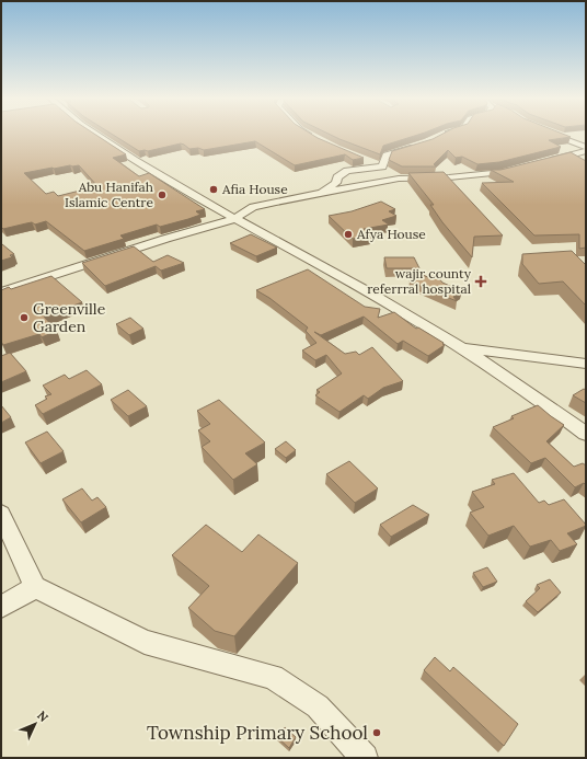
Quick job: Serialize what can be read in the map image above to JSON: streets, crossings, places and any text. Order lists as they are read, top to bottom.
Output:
{
  "places": {
    "other": [
      "Afia House",
      "Abu Hanifah Islamic Centre",
      "Afya House",
      "Greenville Garden",
      "Township Primary School"
    ],
    "health": ["wajir county referrral hospital"]
  },
  "north": "top right"
}
